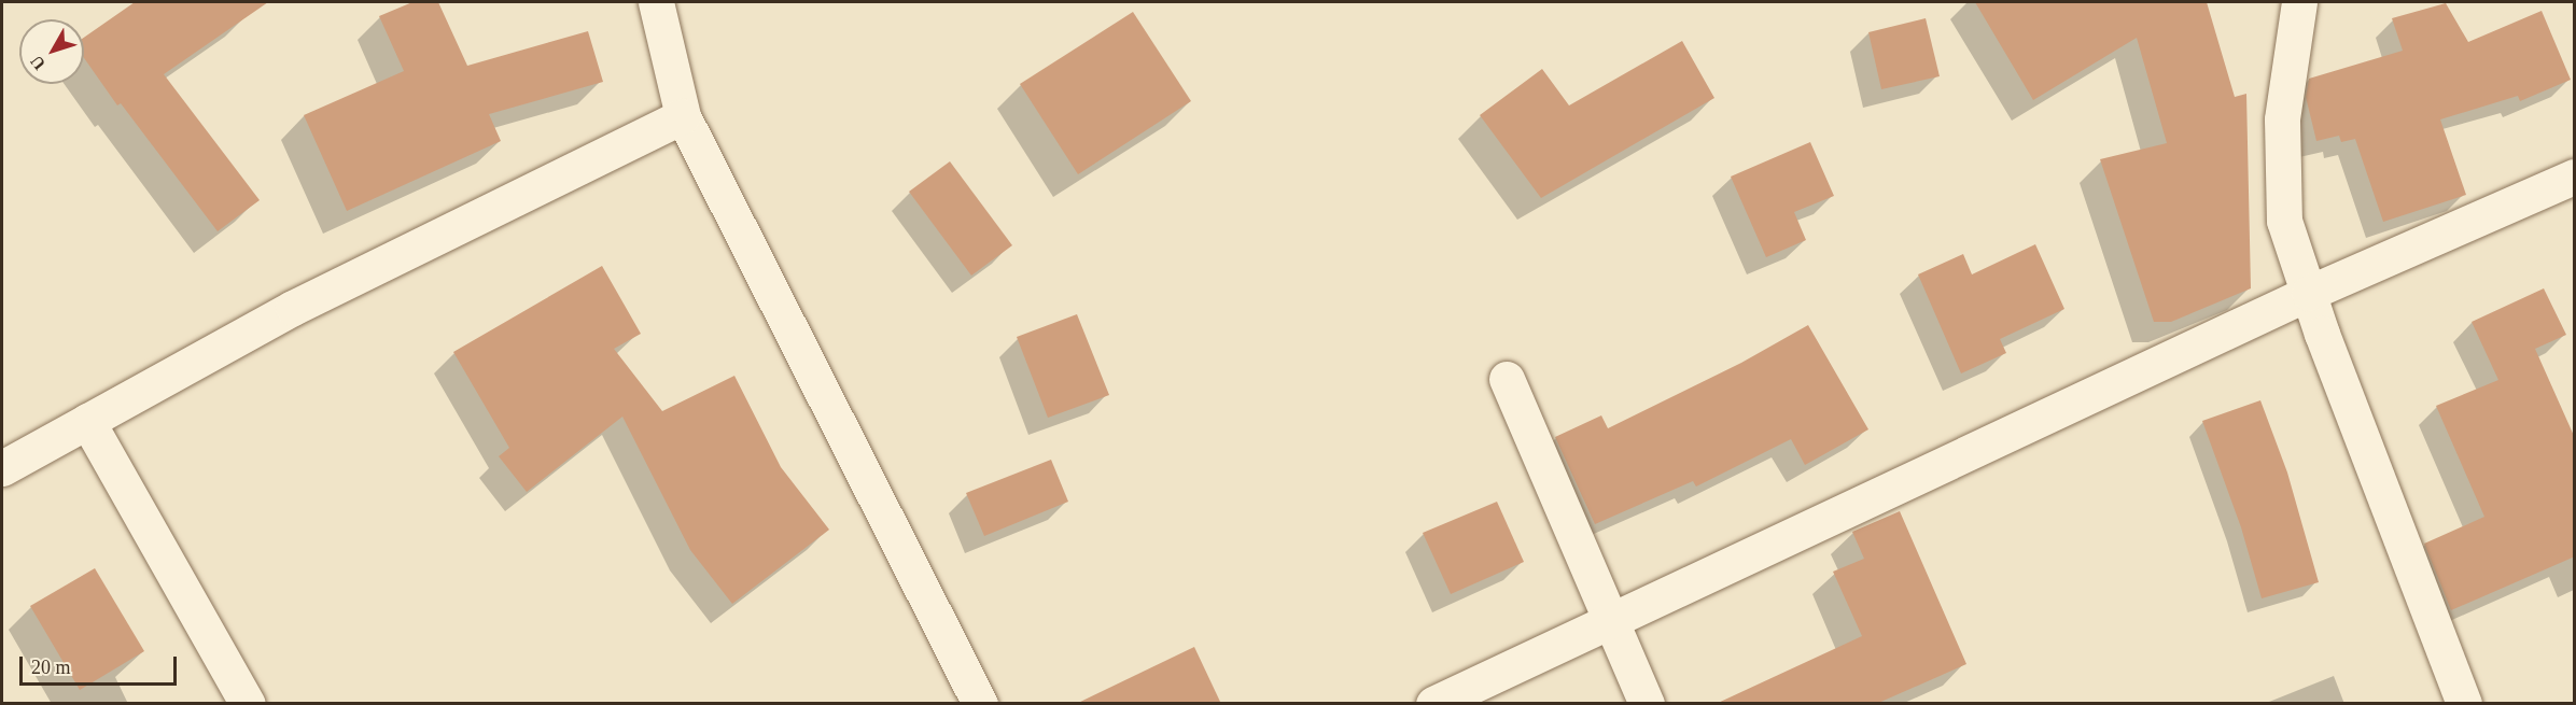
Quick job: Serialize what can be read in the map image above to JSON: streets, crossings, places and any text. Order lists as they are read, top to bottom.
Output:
{
  "scale_bar": "20 m",
  "north": "bottom left"
}
